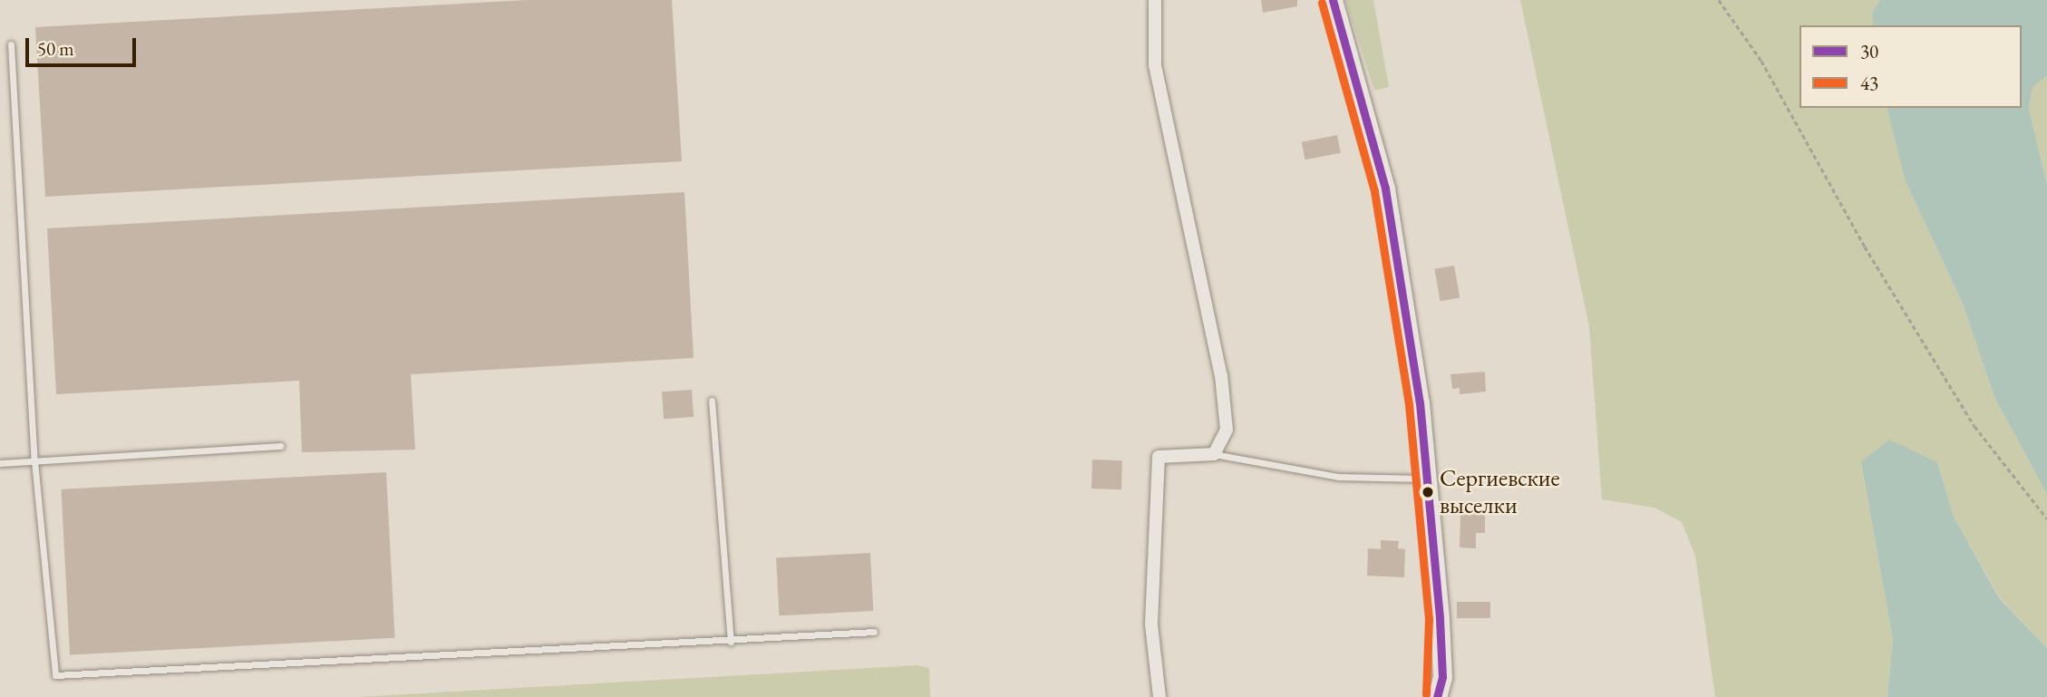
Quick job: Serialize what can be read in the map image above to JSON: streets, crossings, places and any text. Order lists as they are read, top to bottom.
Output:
{
  "places": ["Сергиевские выселки"],
  "lines": ["transit line 30", "transit line 43"],
  "legend": ["30", "43"],
  "scale_bar": "50 m"
}
